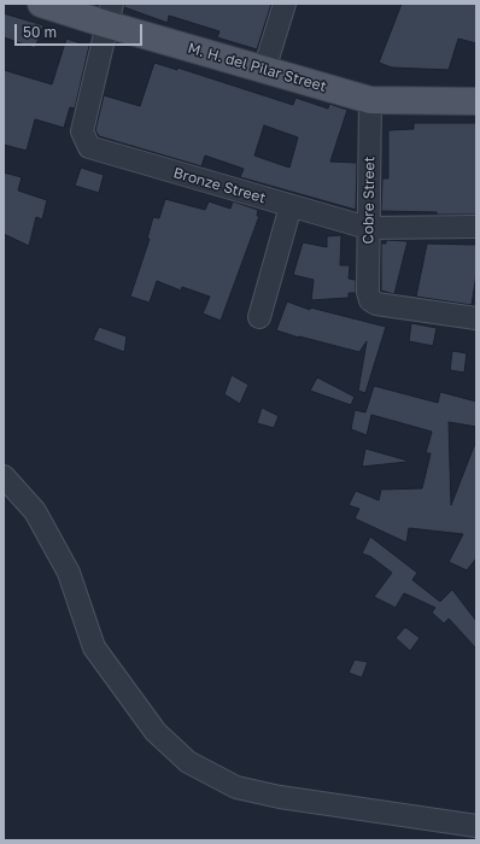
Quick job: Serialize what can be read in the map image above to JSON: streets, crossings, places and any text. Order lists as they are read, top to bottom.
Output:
{
  "streets": {
    "main road": ["M. H. del Pilar Street"],
    "street": ["Bronze Street", "Cobre Street"]
  },
  "crossings": [
    ["M. H. del Pilar Street", "Bronze Street"],
    ["M. H. del Pilar Street", "Cobre Street"],
    ["Bronze Street", "Cobre Street"]
  ],
  "scale_bar": "50 m"
}
